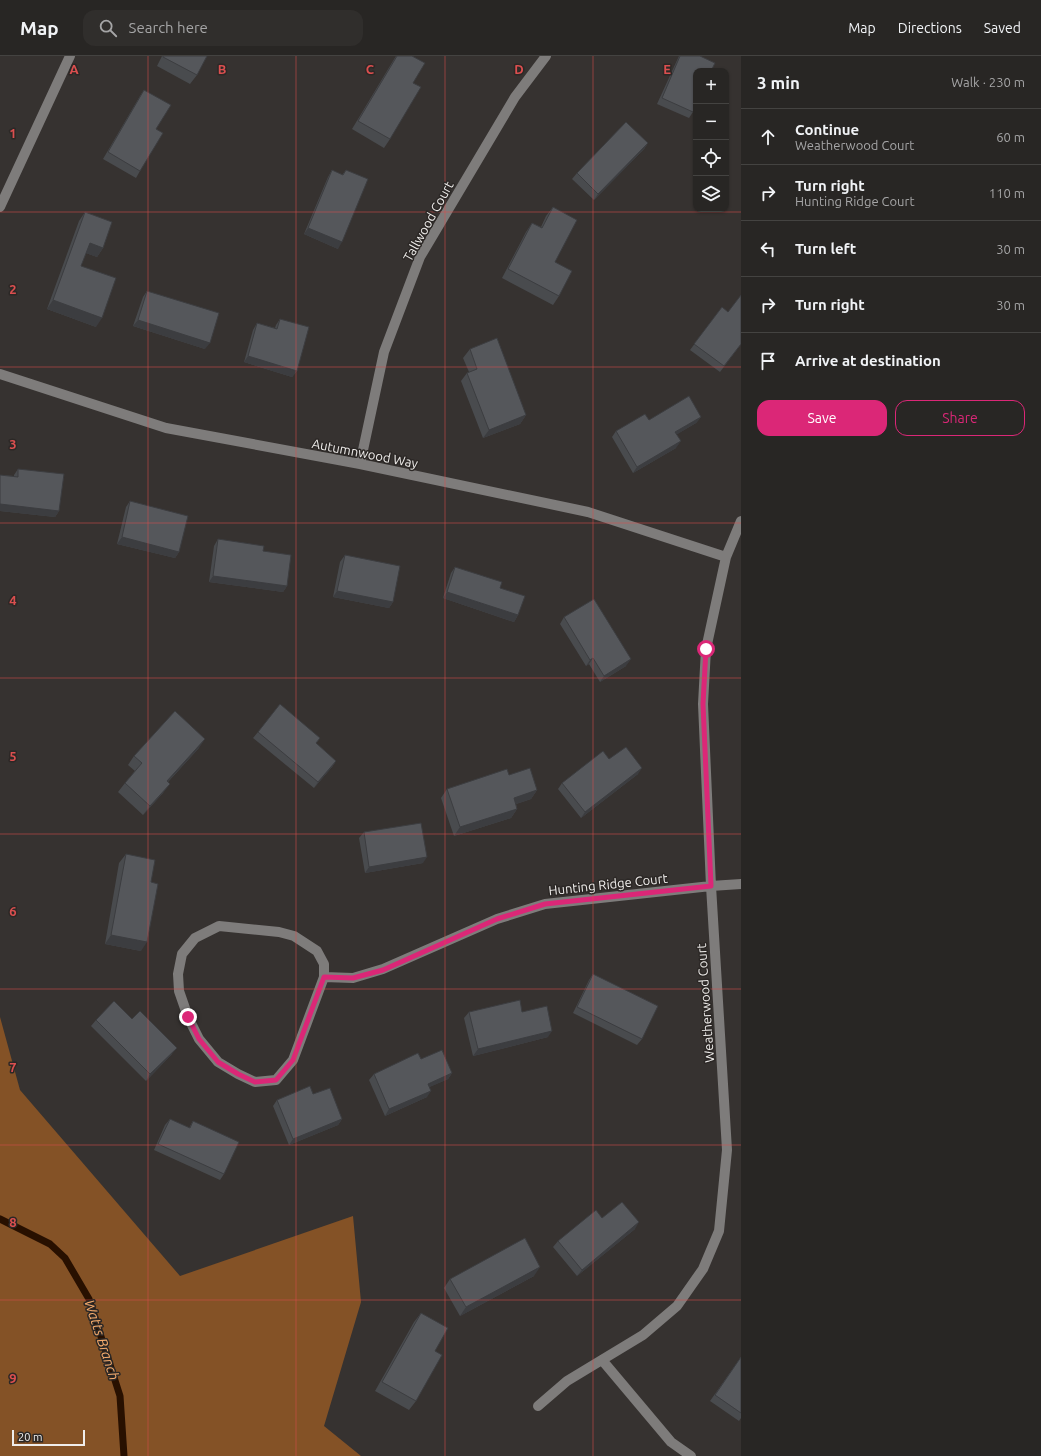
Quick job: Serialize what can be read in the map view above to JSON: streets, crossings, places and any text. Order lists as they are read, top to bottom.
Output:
{
  "streets": {
    "street": [
      "Tallwood Court",
      "Autumnwood Way",
      "Hunting Ridge Court",
      "Weatherwood Court"
    ]
  },
  "crossings": [
    ["Tallwood Court", "Autumnwood Way"],
    ["Autumnwood Way", "Weatherwood Court"],
    ["Hunting Ridge Court", "Weatherwood Court"]
  ],
  "water": ["Watts Branch"],
  "scale_bar": "20 m",
  "page": {
    "header": "Map",
    "search": "Search here",
    "nav": ["Map", "Directions", "Saved"],
    "heading": ["3 min", "Walk · 230 m"],
    "map_buttons": ["+", "−"],
    "list": [
      ["Continue", "Weatherwood Court", "60 m"],
      ["Turn right", "Hunting Ridge Court", "110 m"],
      ["Turn left", "30 m"],
      ["Turn right", "30 m"],
      "Arrive at destination"
    ],
    "buttons": ["Save", "Share"],
    "scale": "20 m"
  },
  "grid": {
    "columns": [
      "A",
      "B",
      "C",
      "D",
      "E"
    ],
    "rows": [
      "1",
      "2",
      "3",
      "4",
      "5",
      "6",
      "7",
      "8",
      "9"
    ]
  }
}
